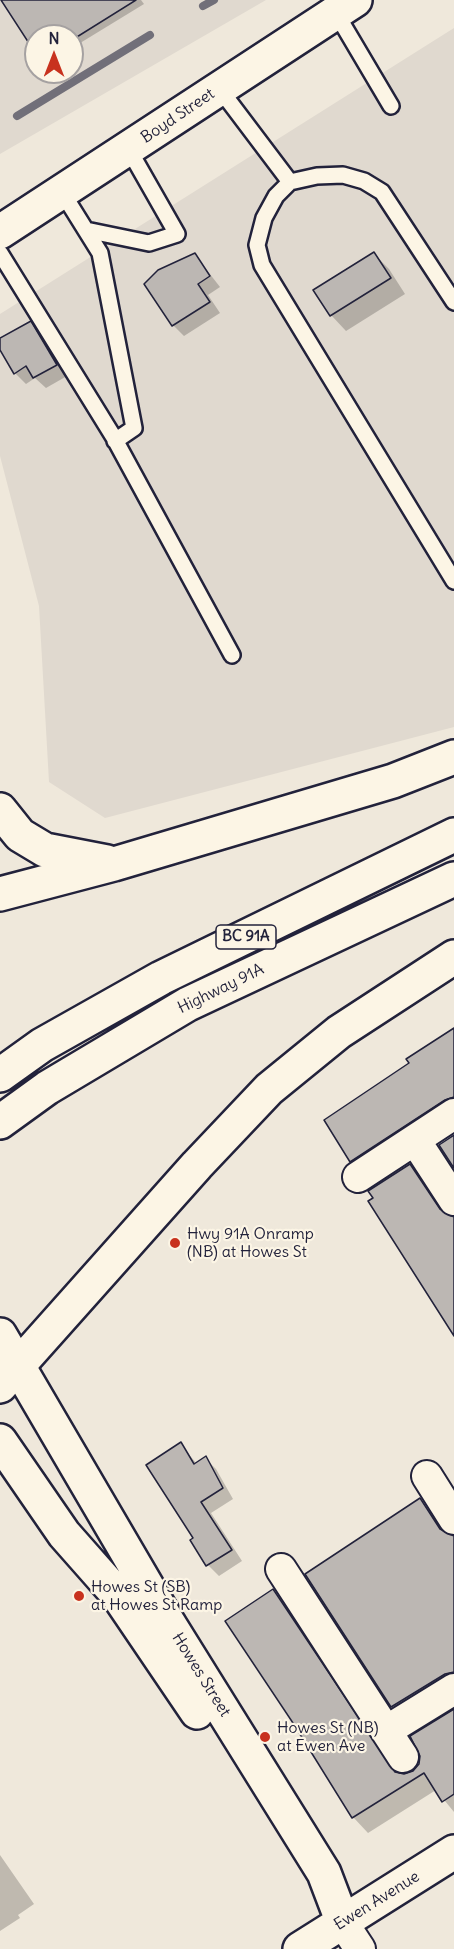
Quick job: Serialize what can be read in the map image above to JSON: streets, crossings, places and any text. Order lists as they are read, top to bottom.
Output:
{
  "streets": {
    "main road": [
      "Boyd Street",
      "BC 91A",
      "Highway 91A",
      "Howes Street",
      "Ewen Avenue"
    ]
  },
  "crossings": [
    ["Howes Street", "Ewen Avenue"]
  ],
  "places": ["Hwy 91A Onramp (NB) at Howes St", "Howes St (SB) at Howes St Ramp", "Howes St (NB) at Ewen Ave"],
  "north": "top"
}
